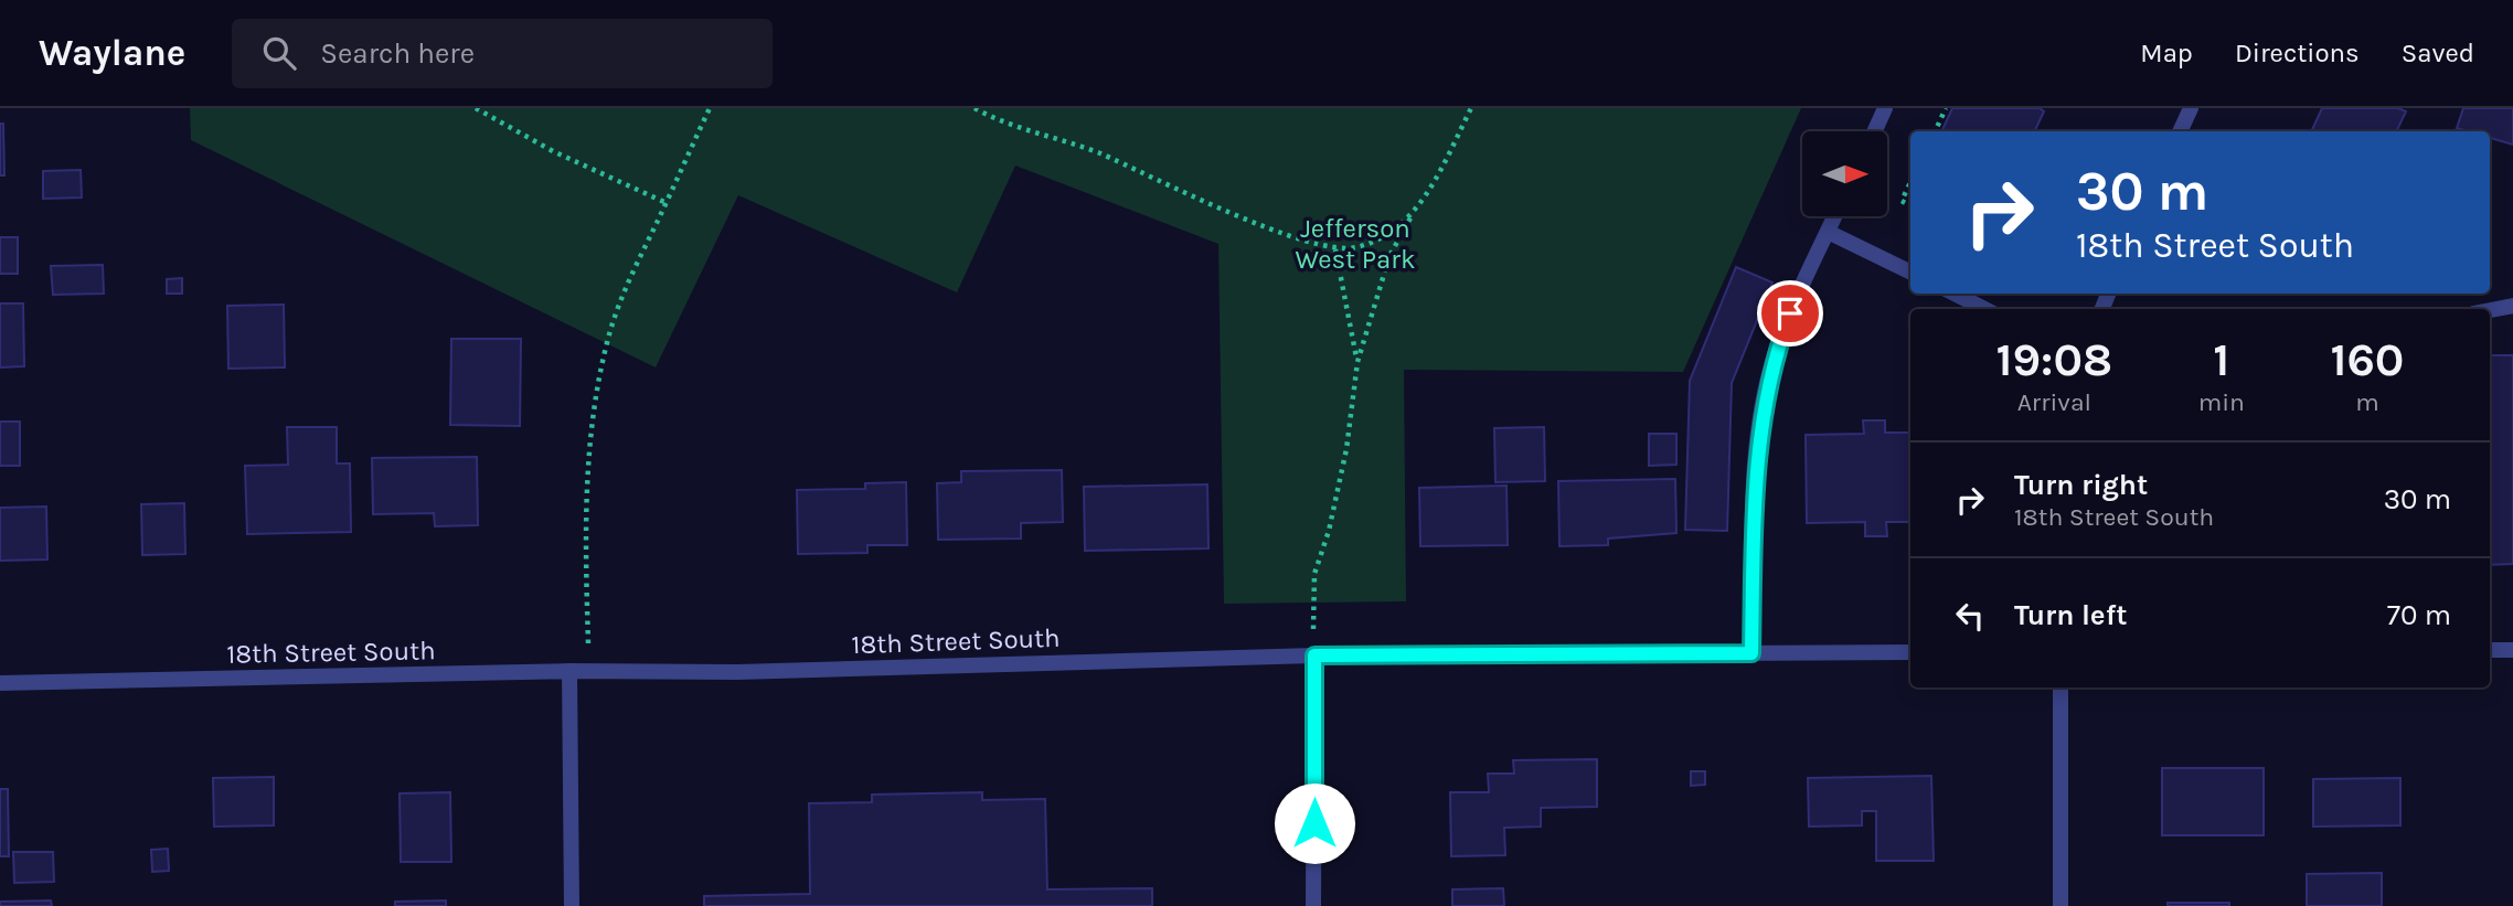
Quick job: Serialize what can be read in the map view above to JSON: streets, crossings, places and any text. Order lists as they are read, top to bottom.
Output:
{
  "streets": {
    "street": ["18th Street South"]
  },
  "parks": ["Jefferson West Park"],
  "north": "right",
  "page": {
    "header": "Waylane",
    "search": "Search here",
    "nav": ["Map", "Directions", "Saved"],
    "turn": ["30 m", "18th Street South"],
    "eta": [
      "19:08",
      "Arrival",
      "1",
      "min",
      "160",
      "m"
    ],
    "list": [
      {
        "name": "Turn right",
        "note": "18th Street South",
        "value": "30 m"
      },
      {
        "name": "Turn left",
        "value": "70 m"
      }
    ]
  }
}
